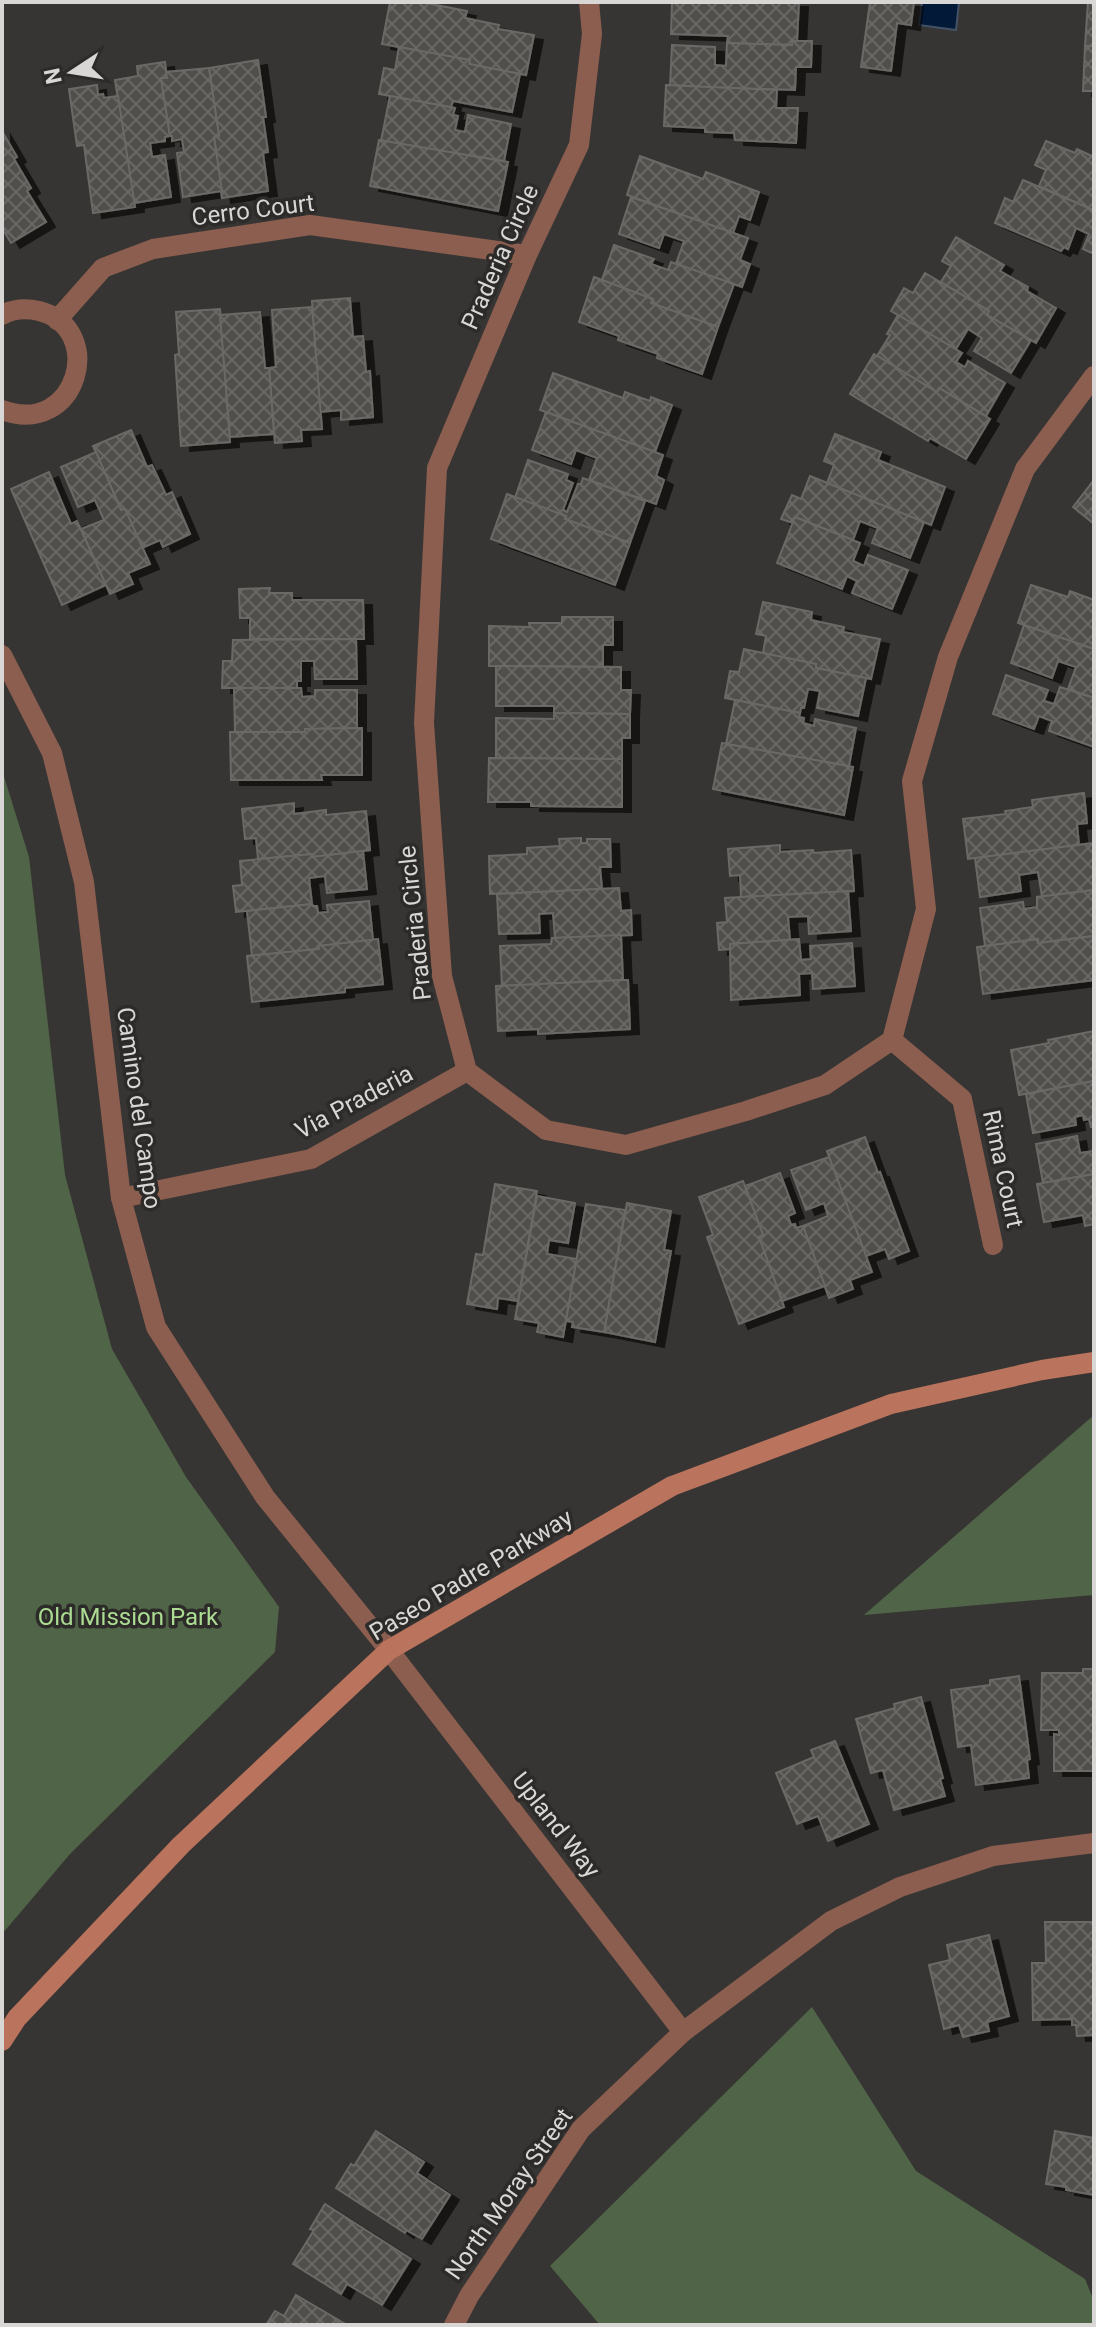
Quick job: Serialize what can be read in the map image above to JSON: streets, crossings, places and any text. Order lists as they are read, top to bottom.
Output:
{
  "streets": {
    "main road": ["Paseo Padre Parkway"],
    "street": [
      "Cerro Court",
      "Praderia Circle",
      "Via Praderia",
      "Camino del Campo",
      "Rima Court",
      "Upland Way",
      "North Moray Street"
    ]
  },
  "crossings": [
    ["Cerro Court", "Praderia Circle"],
    ["Praderia Circle", "Via Praderia"],
    ["Via Praderia", "Camino del Campo"],
    ["Camino del Campo", "Paseo Padre Parkway"],
    ["Camino del Campo", "Upland Way"],
    ["Paseo Padre Parkway", "Upland Way"],
    ["Upland Way", "North Moray Street"]
  ],
  "parks": ["Old Mission Park"],
  "north": "left"
}
